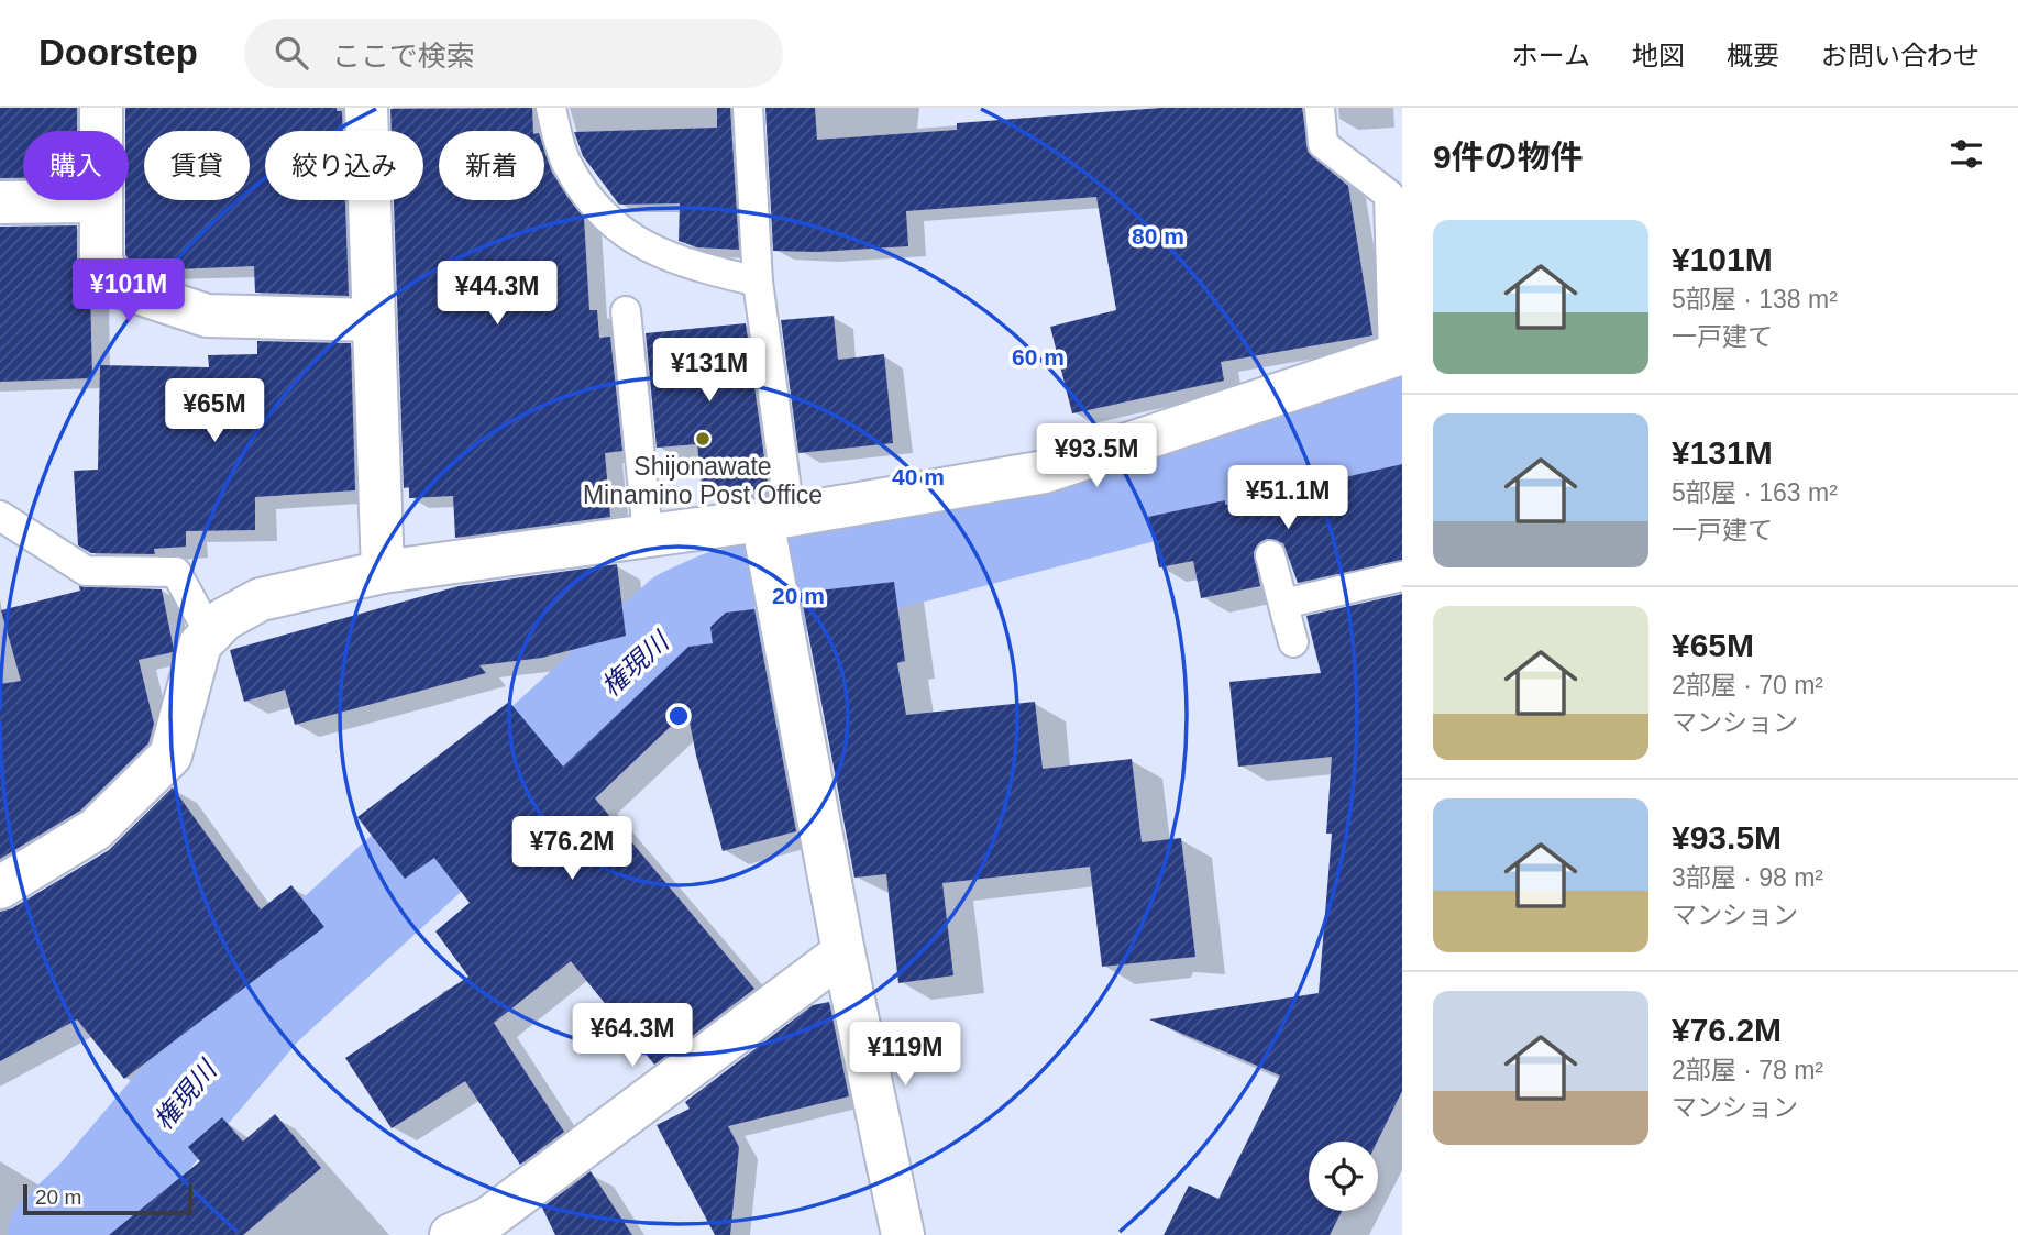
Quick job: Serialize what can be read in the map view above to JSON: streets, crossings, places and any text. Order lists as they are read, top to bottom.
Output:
{
  "water": ["権現川"],
  "places": ["Shijonawate Minamino Post Office"],
  "scale_bar": "20 m",
  "page": {
    "header": "Doorstep",
    "search": "ここで検索",
    "nav": [
      "ホーム",
      "地図",
      "概要",
      "お問い合わせ"
    ],
    "heading": "9件の物件",
    "chip": [
      "購入",
      "賃貸",
      "絞り込み",
      "新着"
    ],
    "list": [
      {
        "name": "¥101M",
        "note": "5部屋 · 138 m² · 一戸建て"
      },
      {
        "name": "¥131M",
        "note": "5部屋 · 163 m² · 一戸建て"
      },
      {
        "name": "¥65M",
        "note": "2部屋 · 70 m² · マンション"
      },
      {
        "name": "¥93.5M",
        "note": "3部屋 · 98 m² · マンション"
      },
      {
        "name": "¥76.2M",
        "note": "2部屋 · 78 m² · マンション"
      }
    ],
    "price": [
      "¥101M",
      "¥44.3M",
      "¥131M",
      "¥65M",
      "¥93.5M",
      "¥51.1M",
      "¥76.2M",
      "¥64.3M",
      "¥119M"
    ],
    "scale": "20 m"
  },
  "rings": [
    "80 m",
    "60 m",
    "40 m",
    "20 m"
  ]
}
